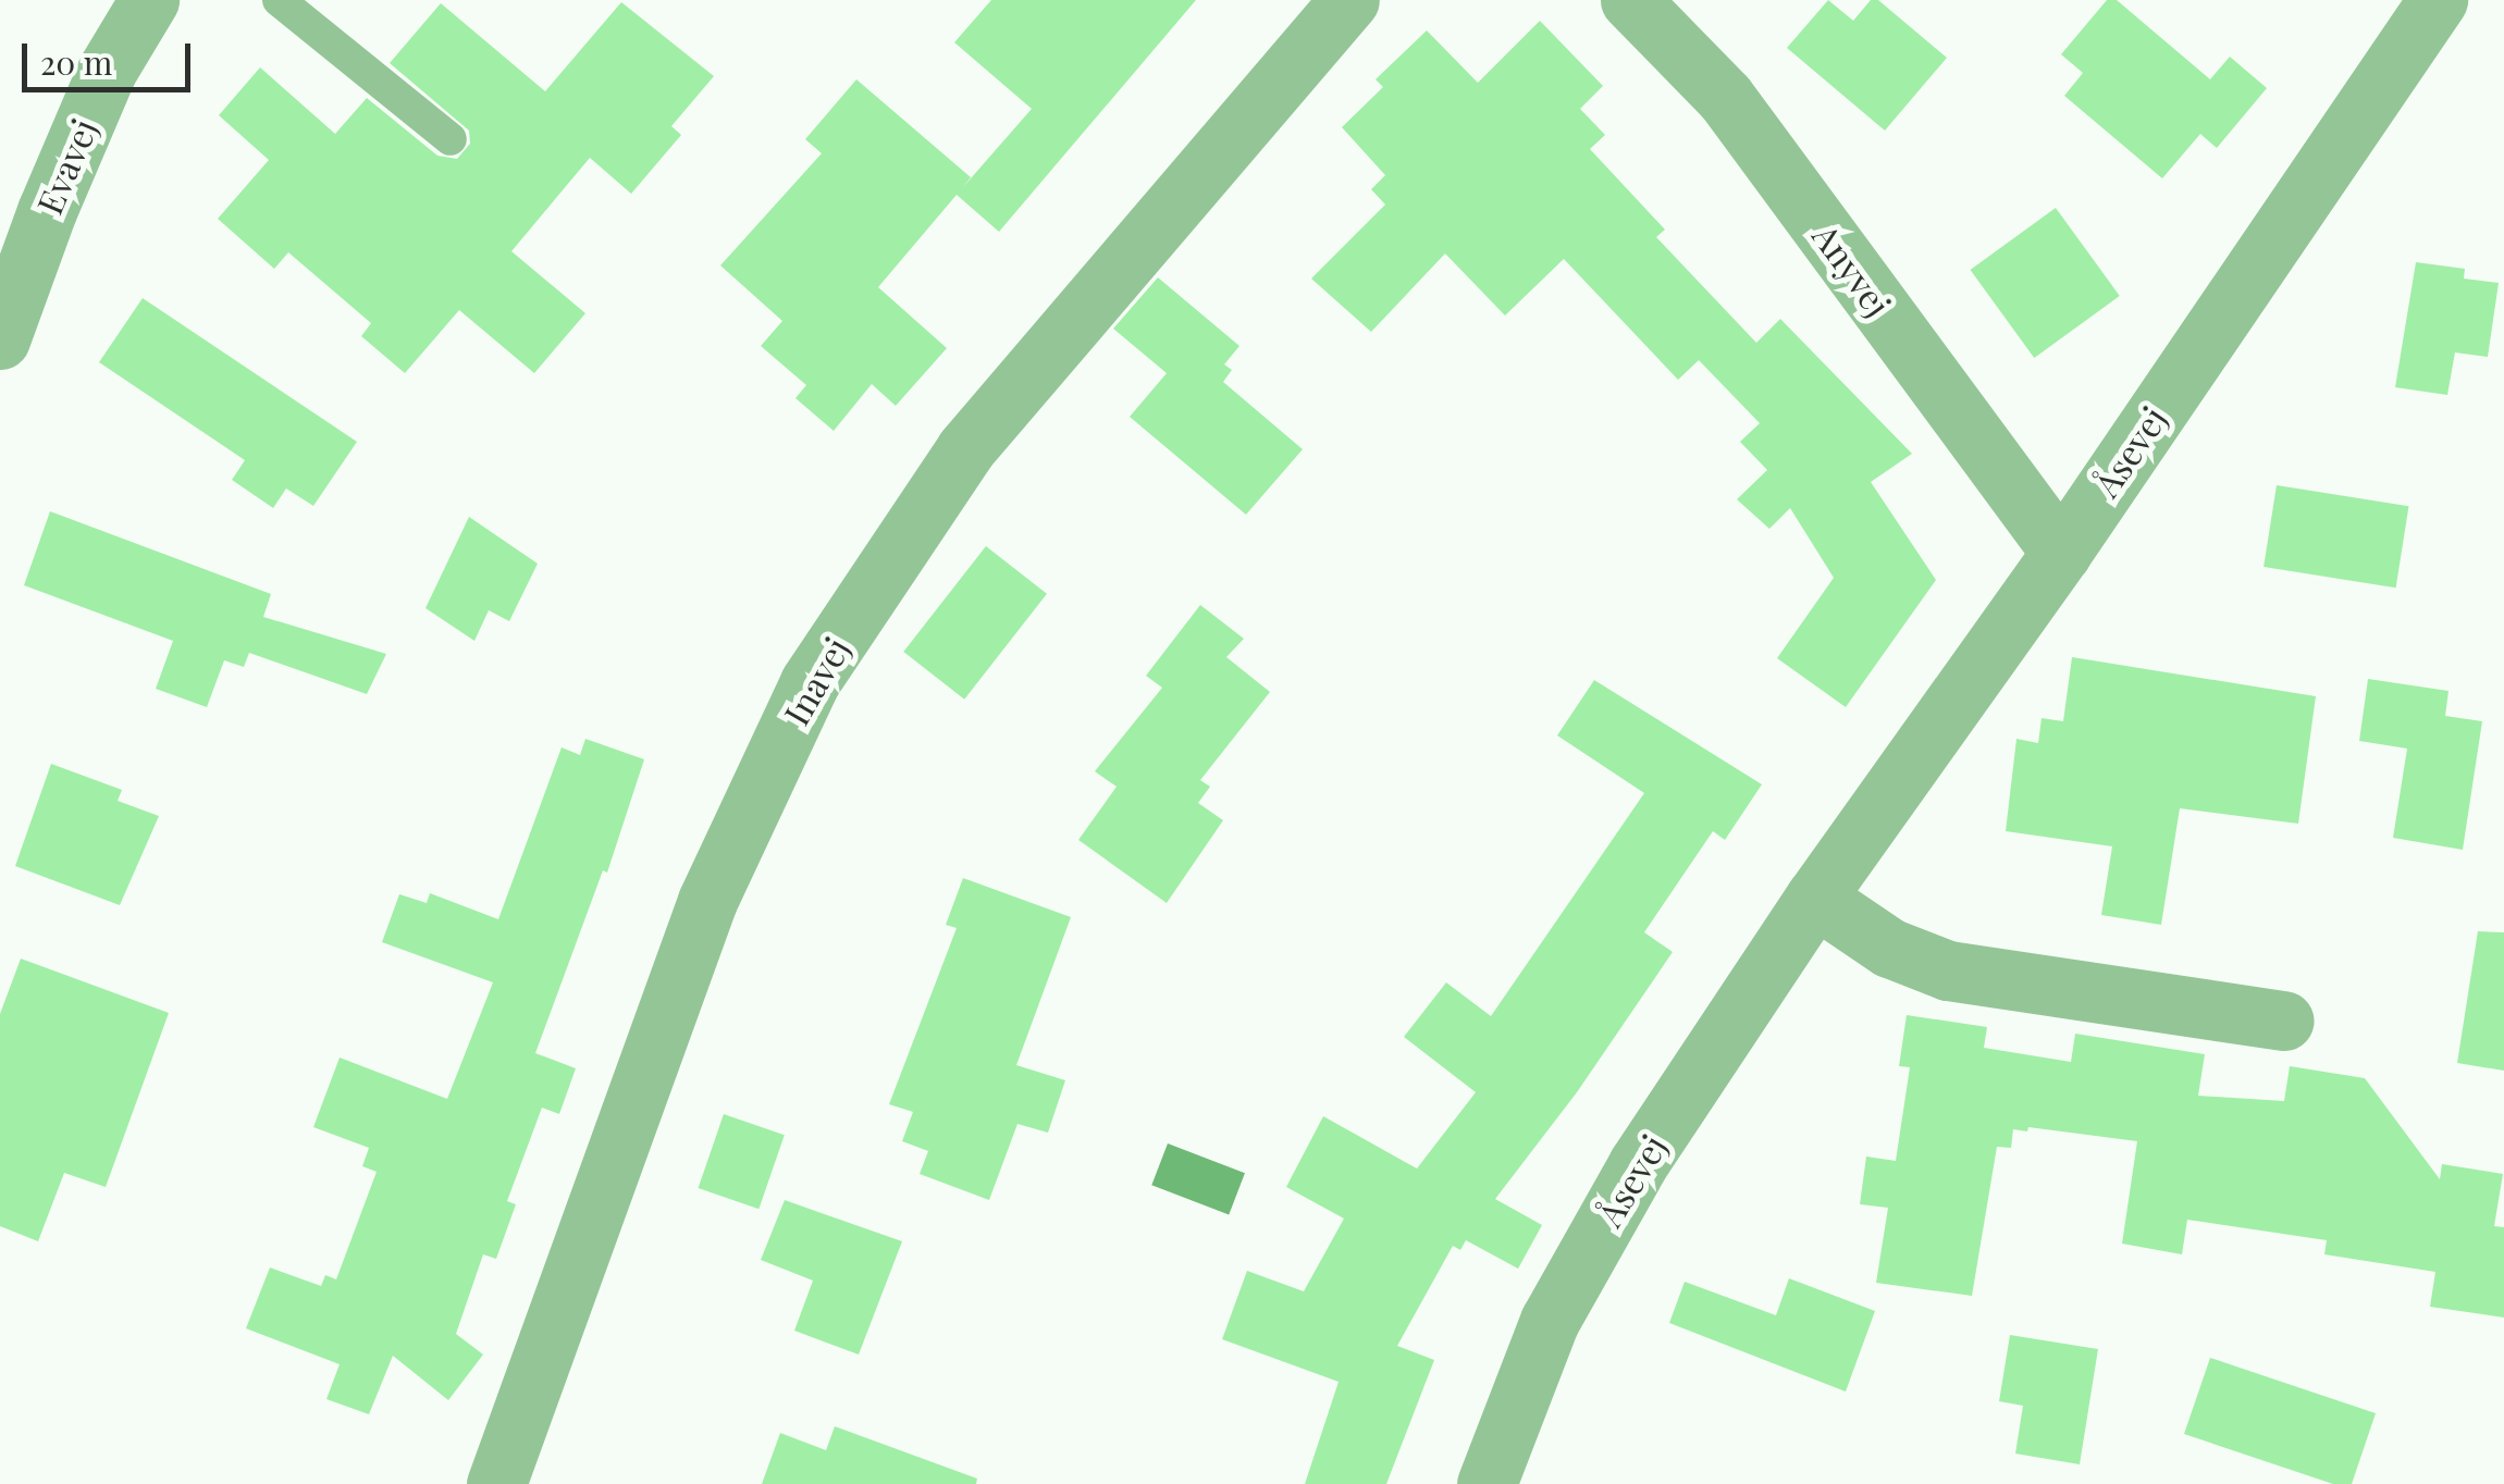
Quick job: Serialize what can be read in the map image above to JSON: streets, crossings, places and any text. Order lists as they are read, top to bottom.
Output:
{
  "streets": {
    "street": [
      "Evavej",
      "Anyvej",
      "Åsevej",
      "Inavej"
    ]
  },
  "crossings": [
    ["Anyvej", "Åsevej"]
  ],
  "scale_bar": "20 m"
}
